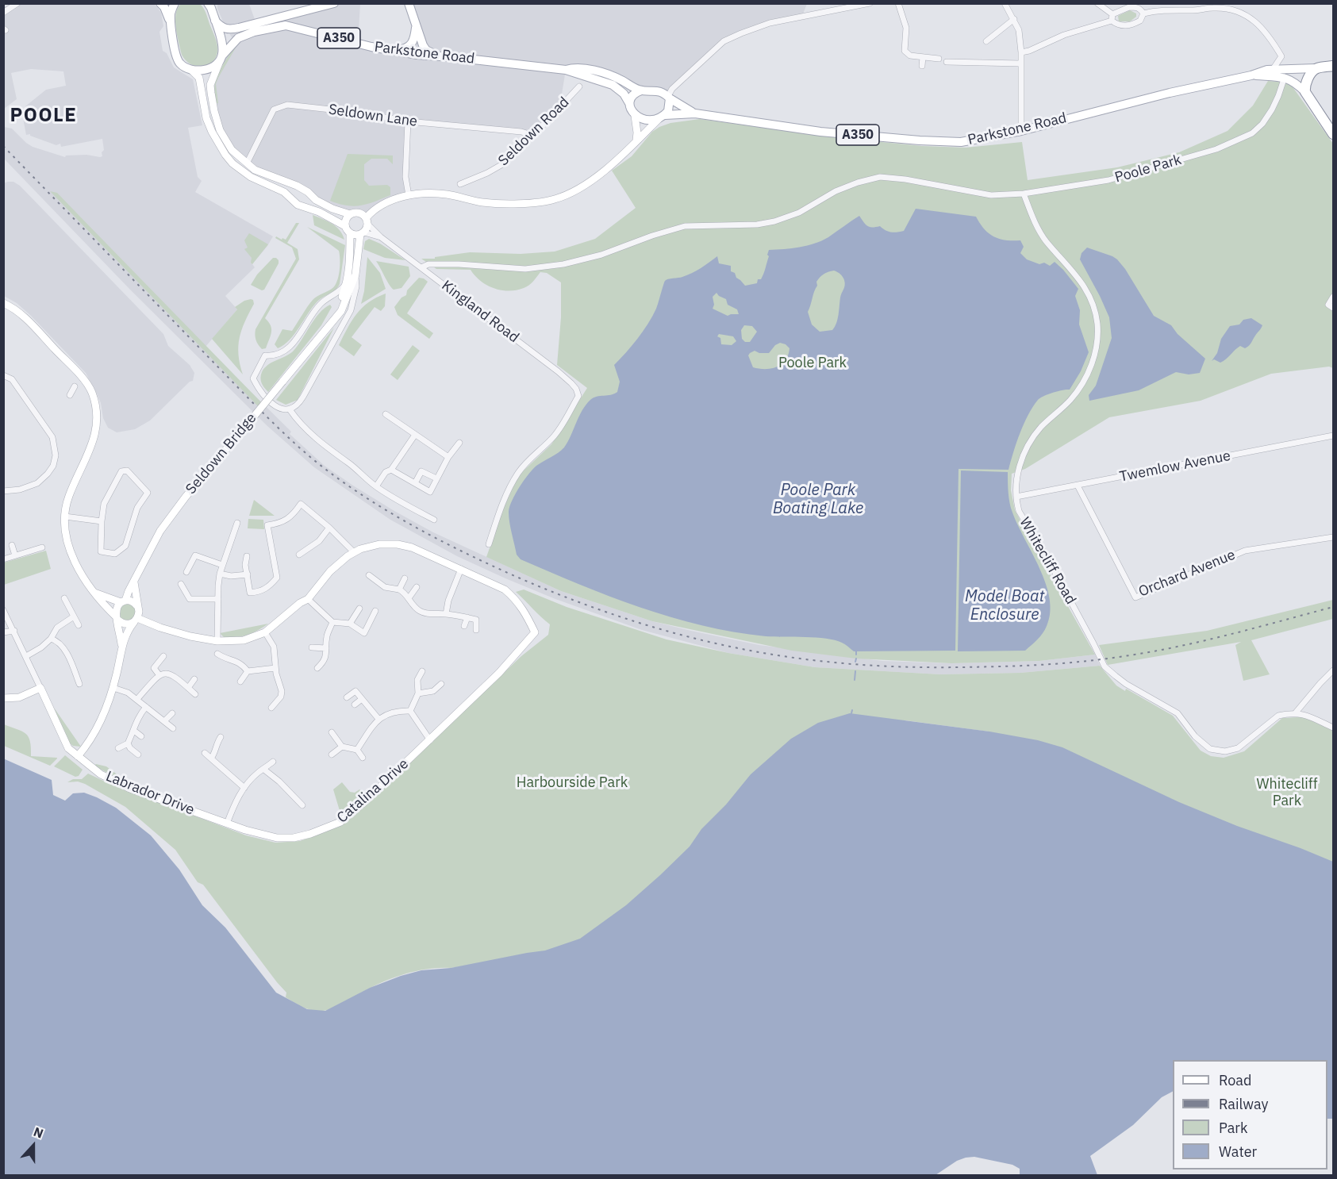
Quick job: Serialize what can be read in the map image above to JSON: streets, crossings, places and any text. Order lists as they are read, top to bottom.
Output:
{
  "streets": {
    "highway": ["Parkstone Road"],
    "main road": ["A350"],
    "street": [
      "Seldown Lane",
      "Seldown Road",
      "Poole Park",
      "Kingland Road",
      "Seldown Bridge",
      "Twemlow Avenue",
      "Whitecliff Road",
      "Orchard Avenue",
      "Catalina Drive",
      "Labrador Drive"
    ]
  },
  "crossings": [
    ["A350", "Parkstone Road"],
    ["Parkstone Road", "Poole Park"],
    ["Seldown Lane", "Seldown Road"],
    ["Poole Park", "Kingland Road"],
    ["Poole Park", "Whitecliff Road"],
    ["Kingland Road", "Seldown Bridge"],
    ["Twemlow Avenue", "Whitecliff Road"],
    ["Twemlow Avenue", "Orchard Avenue"],
    ["Catalina Drive", "Labrador Drive"]
  ],
  "districts": ["POOLE"],
  "water": ["Poole Park Boating Lake", "Model Boat Enclosure"],
  "parks": ["Poole Park", "Harbourside Park", "Whitecliff Park"],
  "legend": [
    "Road",
    "Railway",
    "Park",
    "Water"
  ],
  "north": "top"
}
